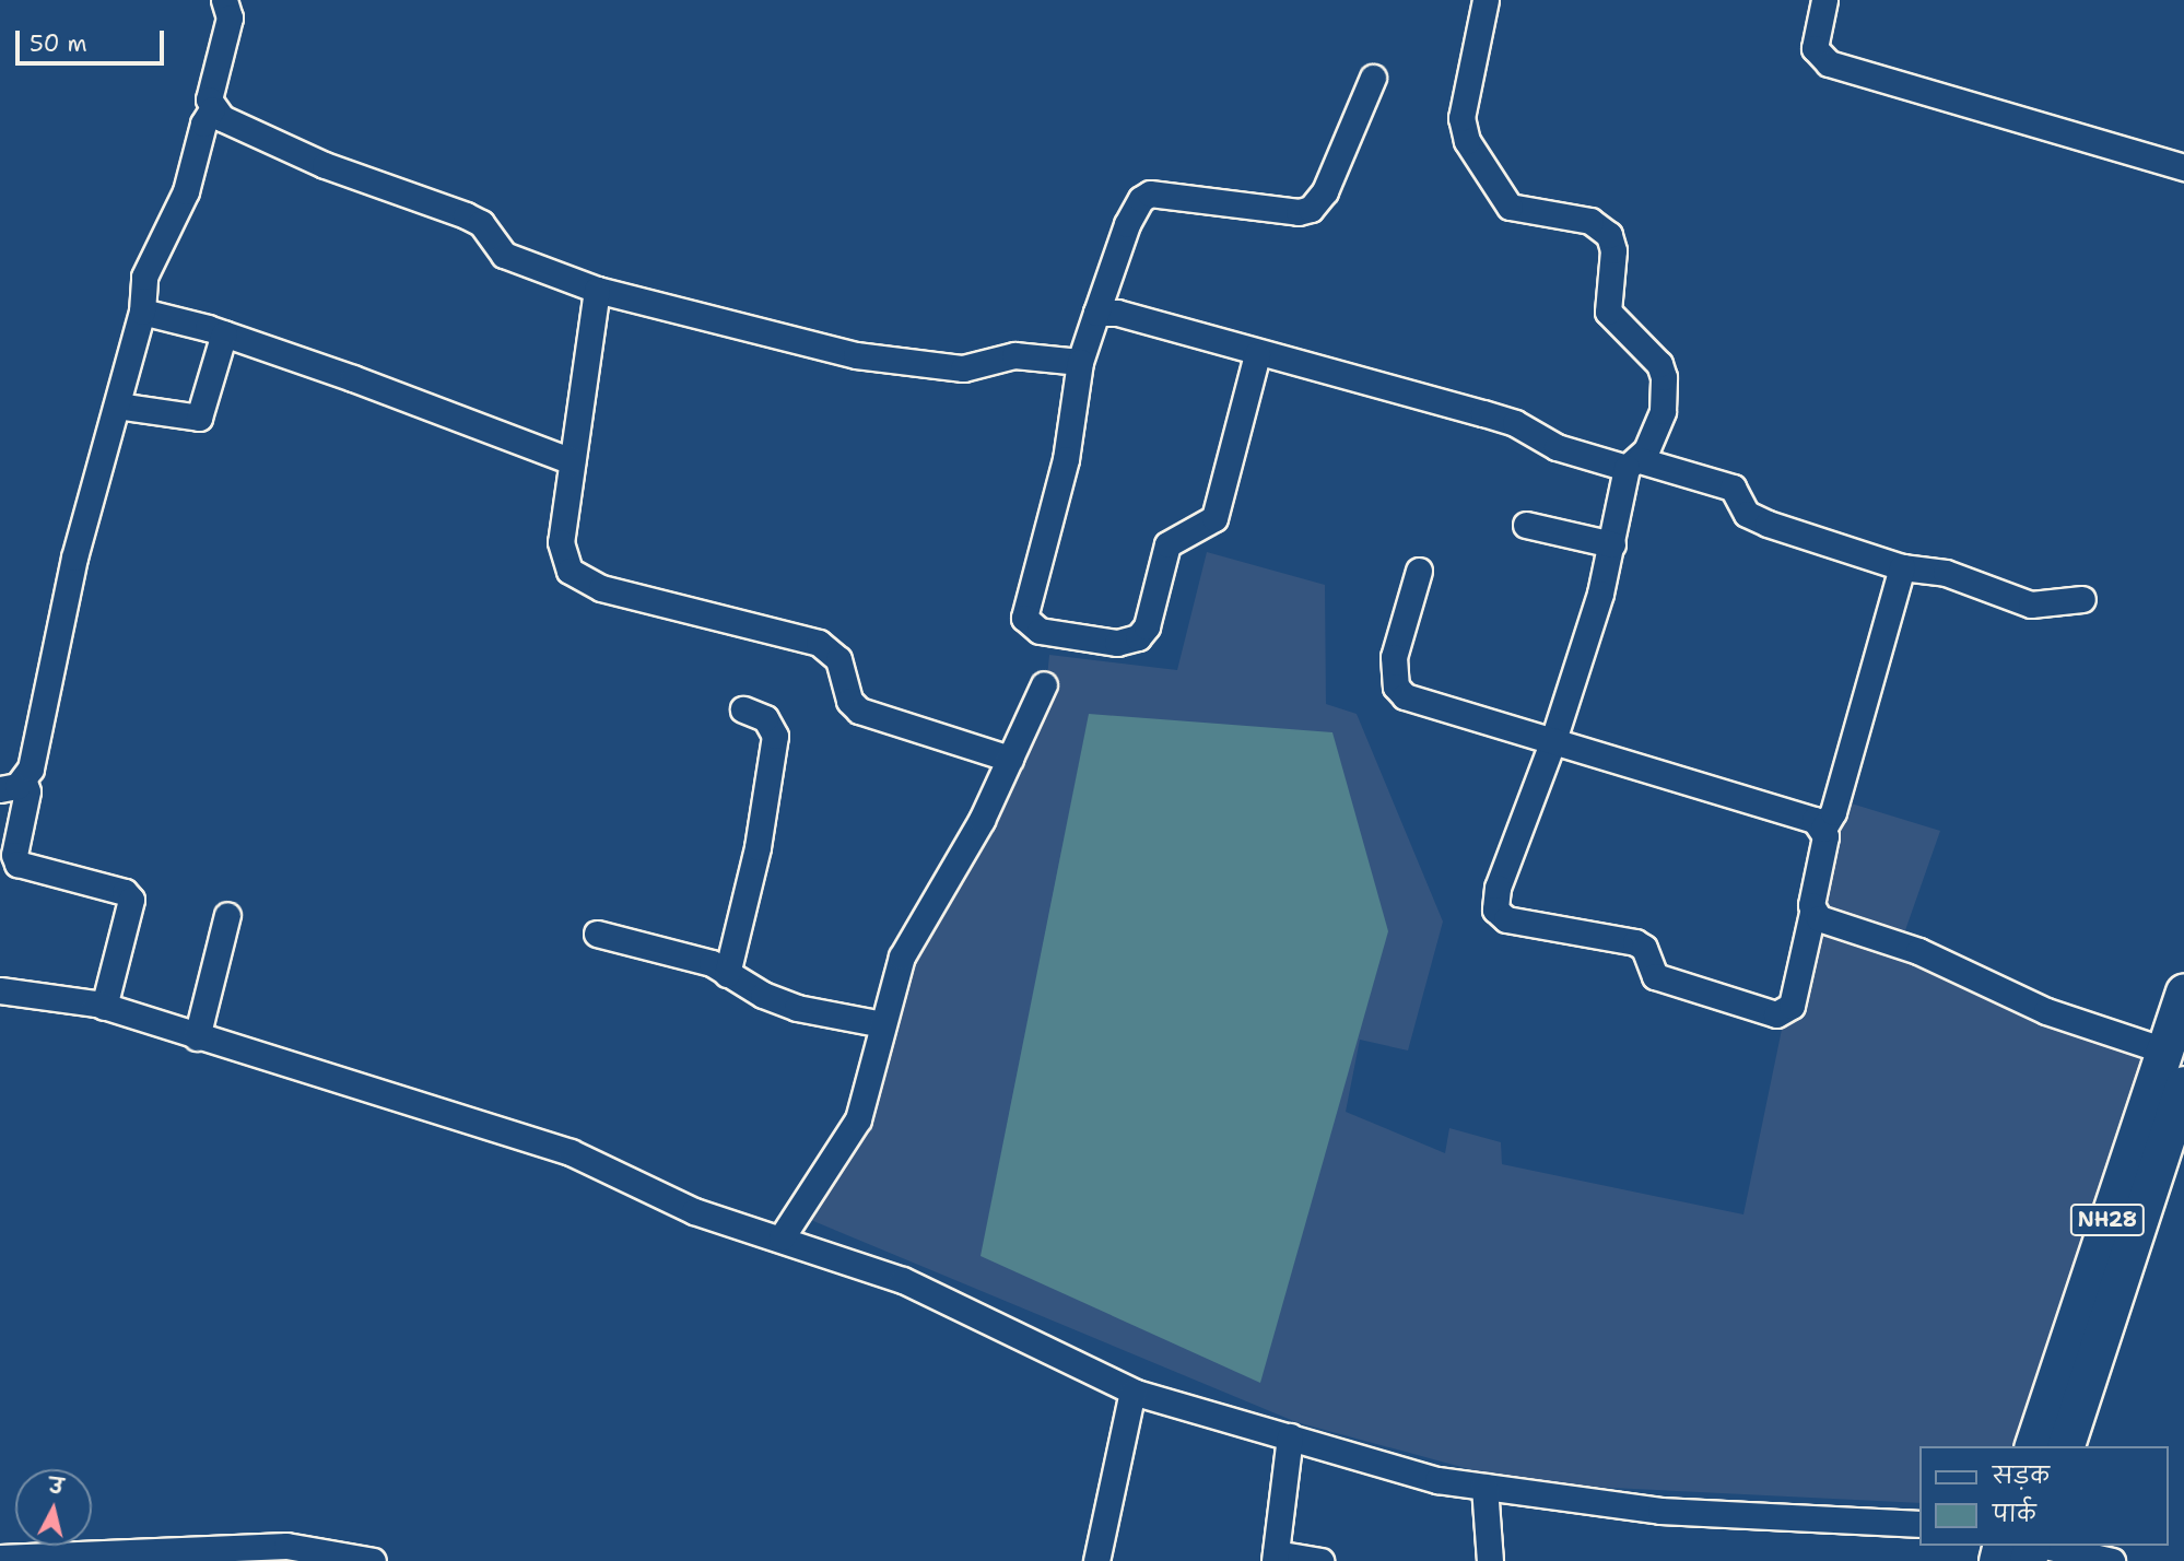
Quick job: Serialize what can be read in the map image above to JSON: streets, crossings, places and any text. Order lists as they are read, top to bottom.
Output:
{
  "streets": {
    "highway": ["NH28"]
  },
  "legend": ["सड़क", "पार्क"],
  "scale_bar": "50 m",
  "north": "top"
}
